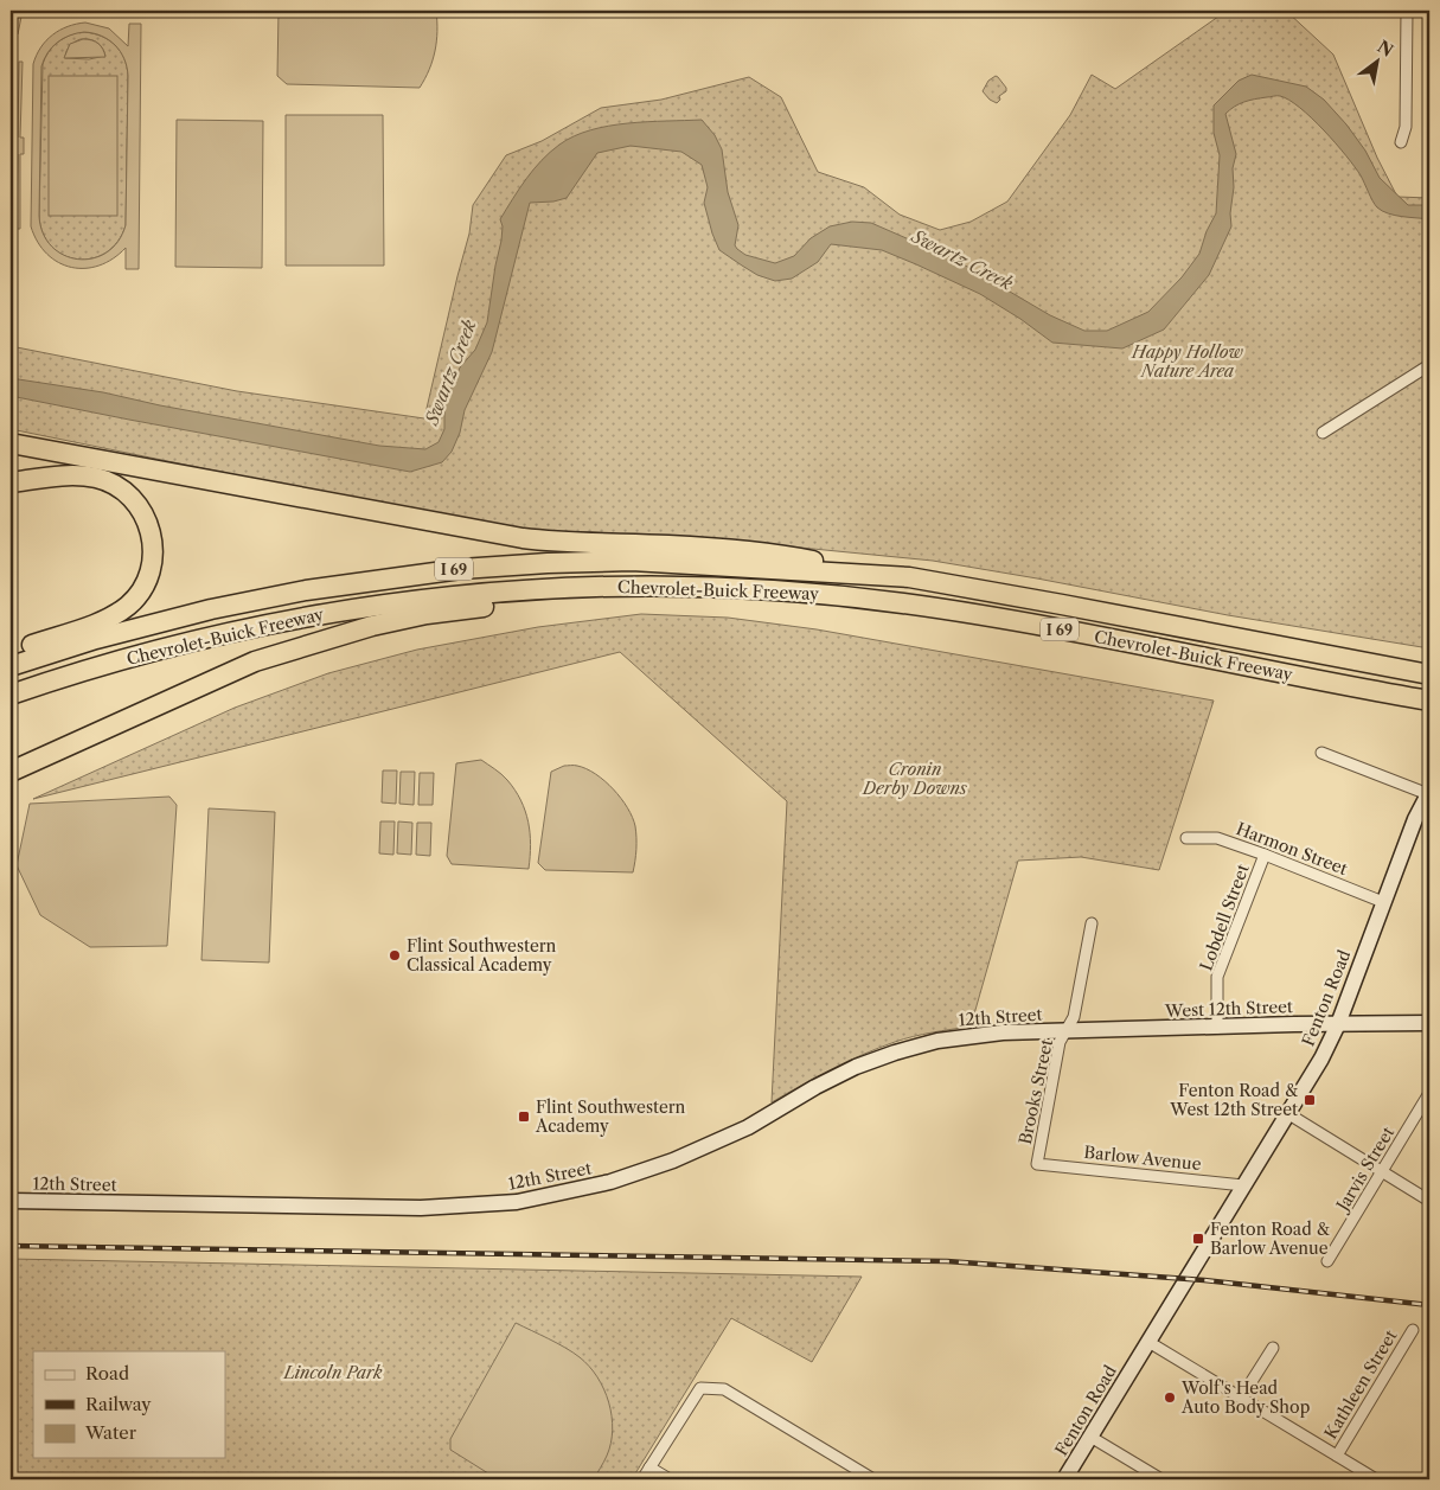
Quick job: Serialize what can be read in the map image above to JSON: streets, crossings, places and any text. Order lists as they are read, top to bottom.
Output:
{
  "streets": {
    "highway": ["I 69", "Chevrolet-Buick Freeway"],
    "street": [
      "Harmon Street",
      "Lobdell Street",
      "Fenton Road",
      "West 12th Street",
      "12th Street",
      "Brooks Street",
      "Barlow Avenue",
      "Jarvis Street",
      "Kathleen Street"
    ]
  },
  "crossings": [
    ["Harmon Street", "Lobdell Street"],
    ["Harmon Street", "Fenton Road"],
    ["Lobdell Street", "West 12th Street"],
    ["Fenton Road", "West 12th Street"],
    ["Fenton Road", "Barlow Avenue"],
    ["West 12th Street", "12th Street"],
    ["West 12th Street", "Brooks Street"],
    ["12th Street", "Brooks Street"],
    ["Brooks Street", "Barlow Avenue"]
  ],
  "water": ["Swartz Creek"],
  "parks": ["Happy Hollow Nature Area", "Cronin Derby Downs", "Lincoln Park"],
  "places": {
    "other": ["Flint Southwestern Classical Academy", "Wolf's Head Auto Body Shop"],
    "transit": ["Fenton Road & West 12th Street", "Flint Southwestern Academy", "Fenton Road & Barlow Avenue"]
  },
  "legend": ["Road", "Railway", "Water"],
  "north": "top right"
}
